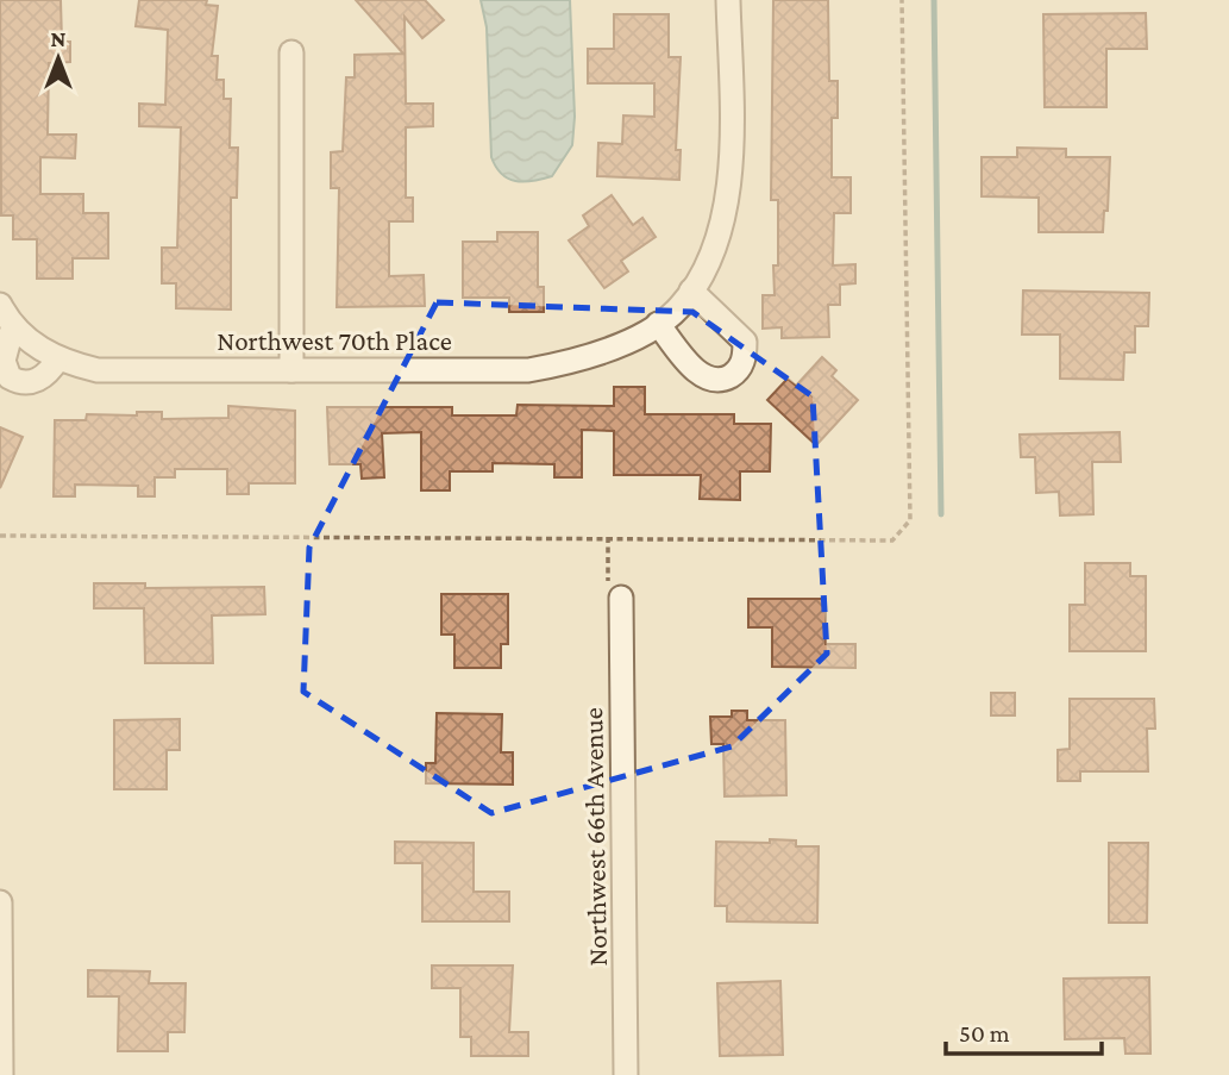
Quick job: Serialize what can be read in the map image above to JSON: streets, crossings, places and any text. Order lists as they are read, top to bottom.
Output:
{
  "streets": {
    "street": ["Northwest 70th Place", "Northwest 66th Avenue"]
  },
  "scale_bar": "50 m",
  "north": "top"
}
